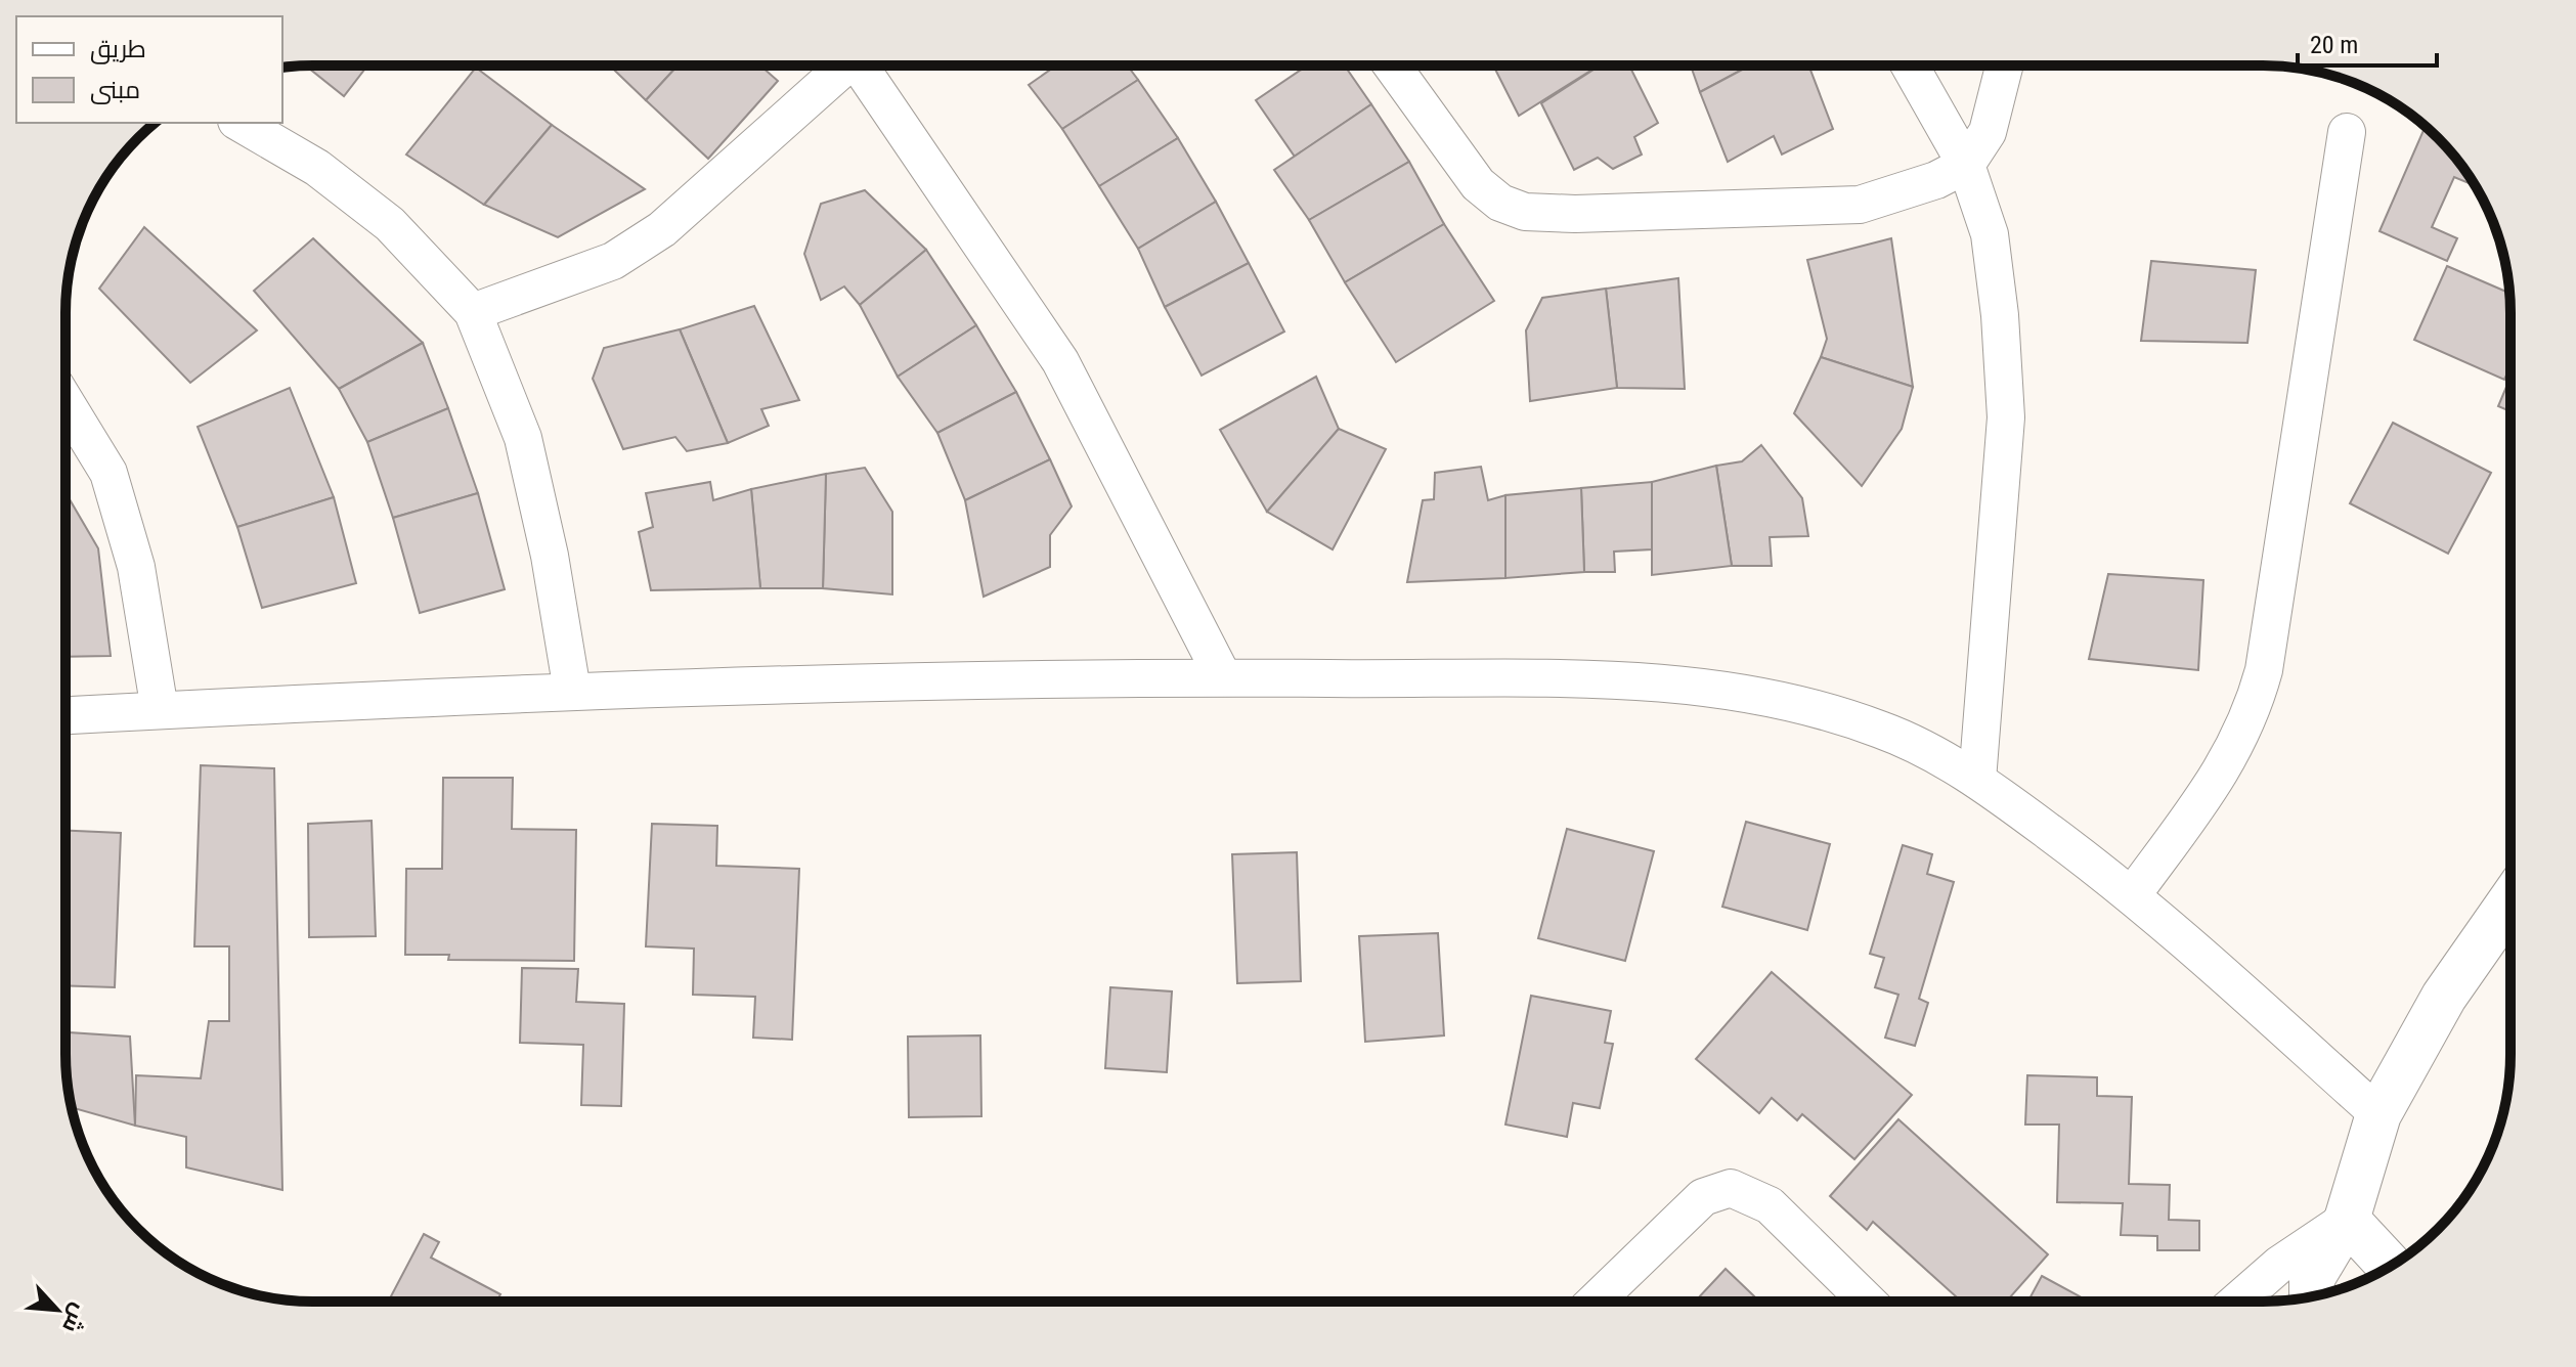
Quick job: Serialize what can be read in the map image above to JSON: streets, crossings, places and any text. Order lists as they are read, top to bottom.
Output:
{
  "legend": ["طريق", "مبنى"],
  "scale_bar": "20 m",
  "north": "bottom right"
}
